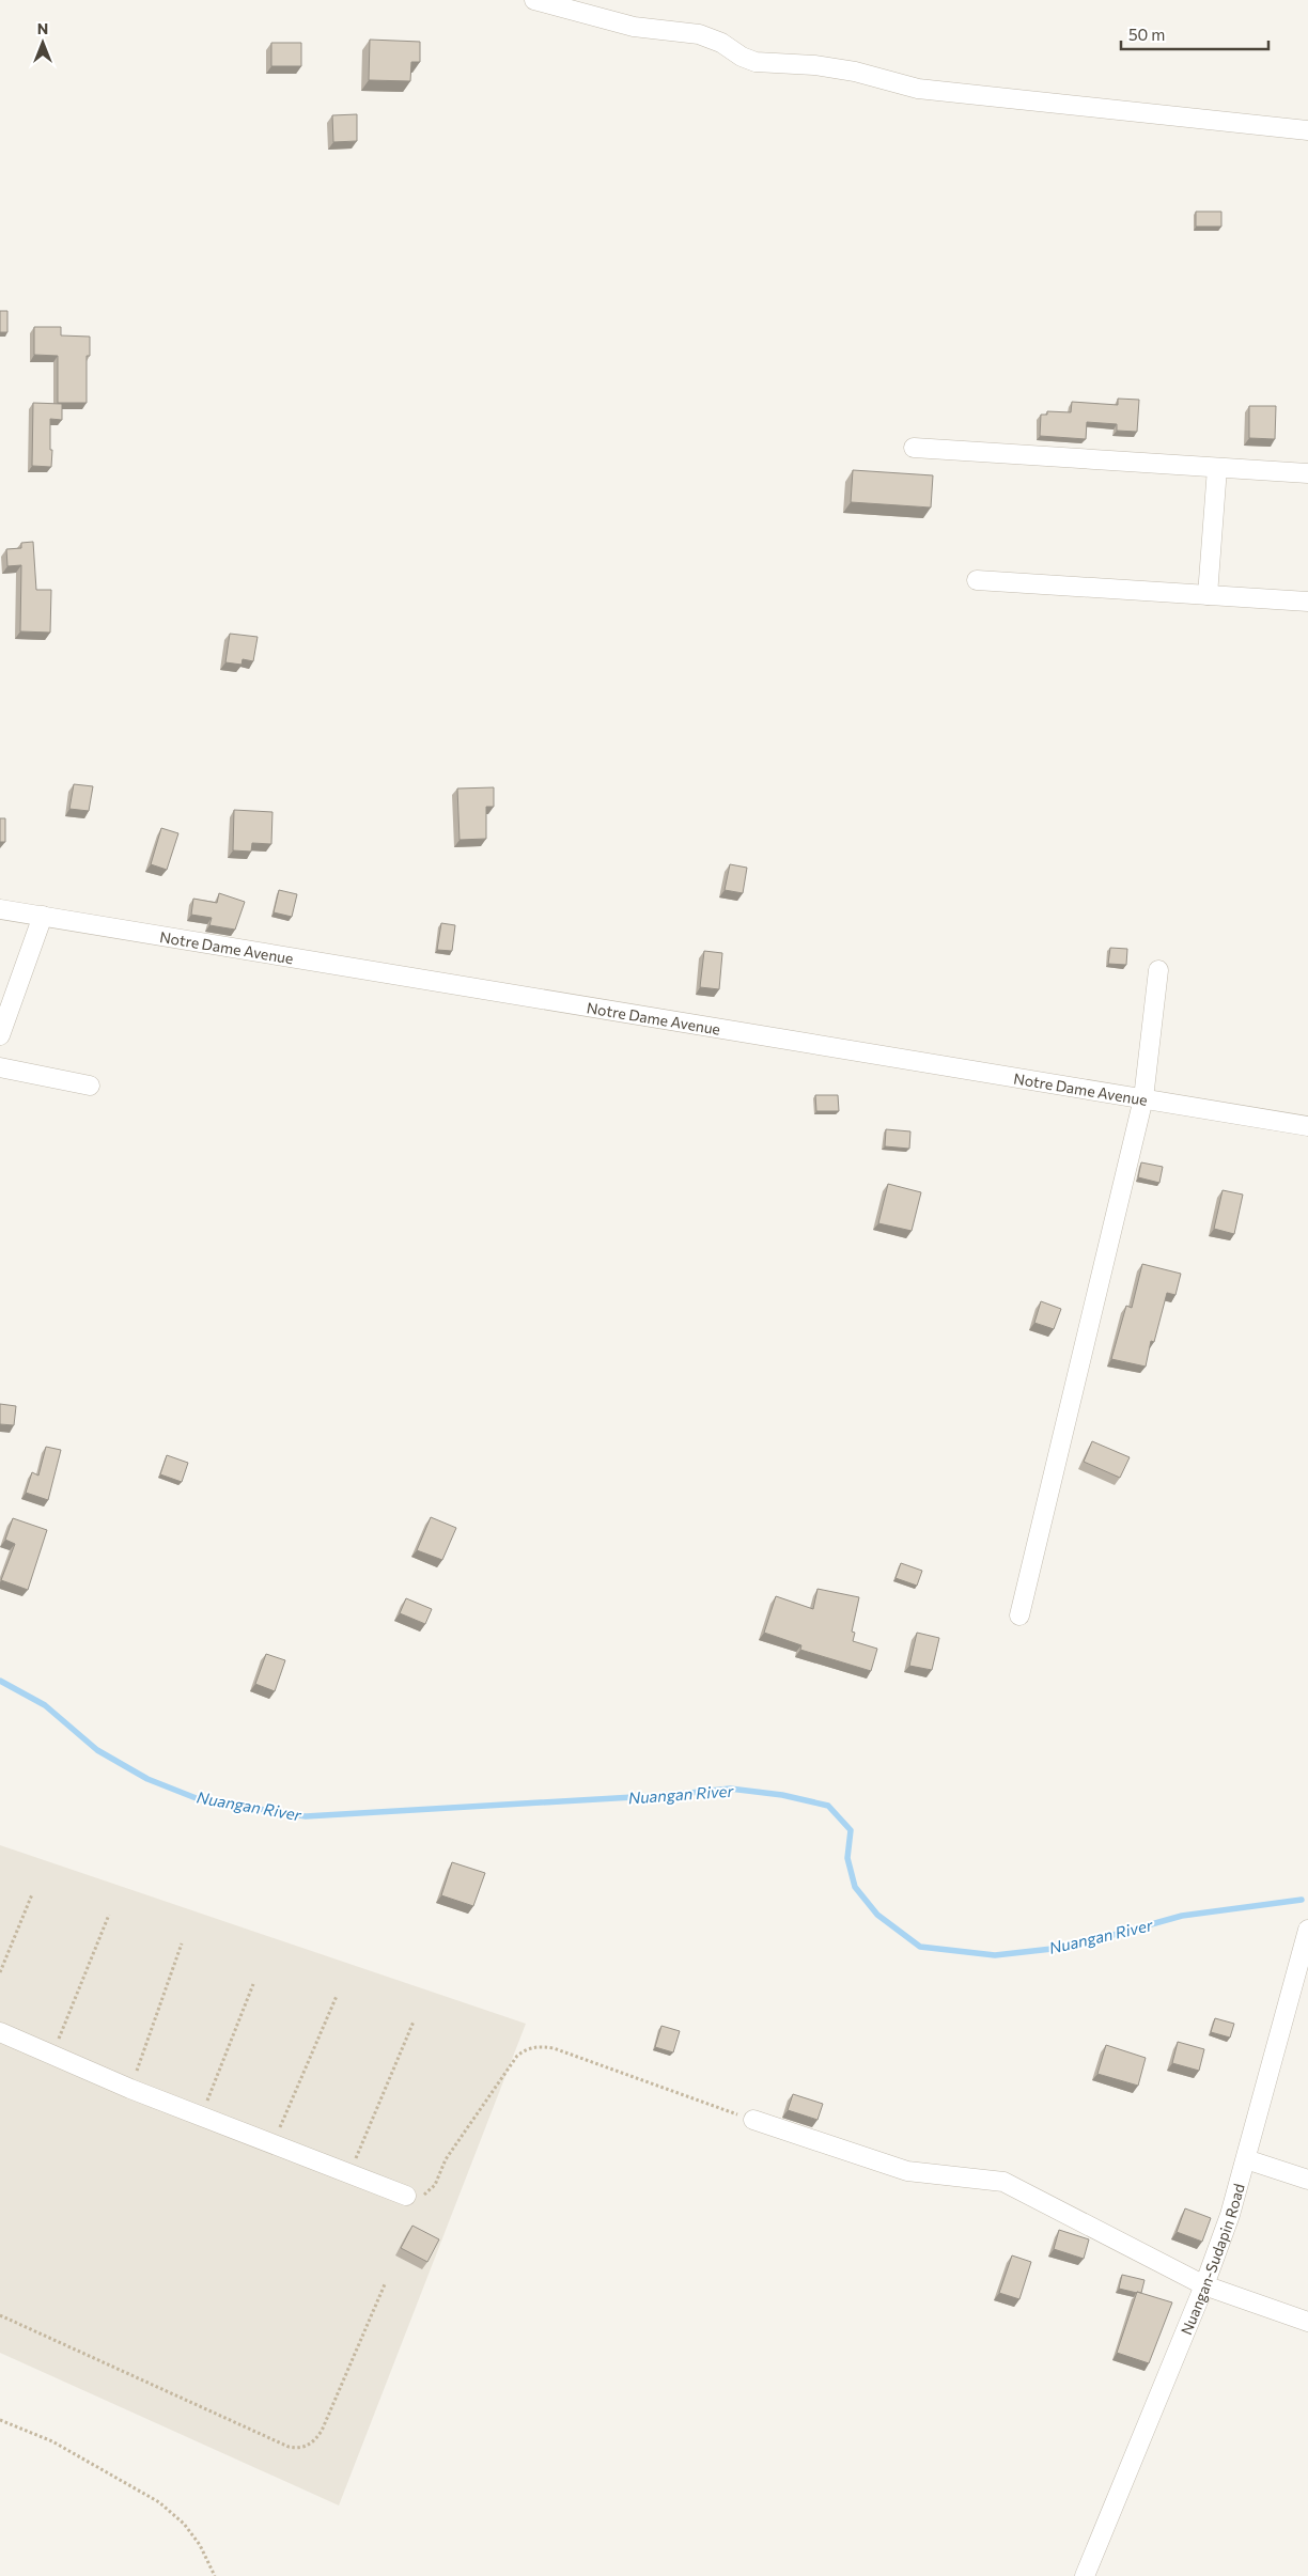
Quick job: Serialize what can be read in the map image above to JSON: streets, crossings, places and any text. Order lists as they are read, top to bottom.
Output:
{
  "streets": {
    "street": ["Notre Dame Avenue", "Nuangan-Sudapin Road"]
  },
  "water": ["Nuangan River"],
  "scale_bar": "50 m",
  "north": "top"
}
